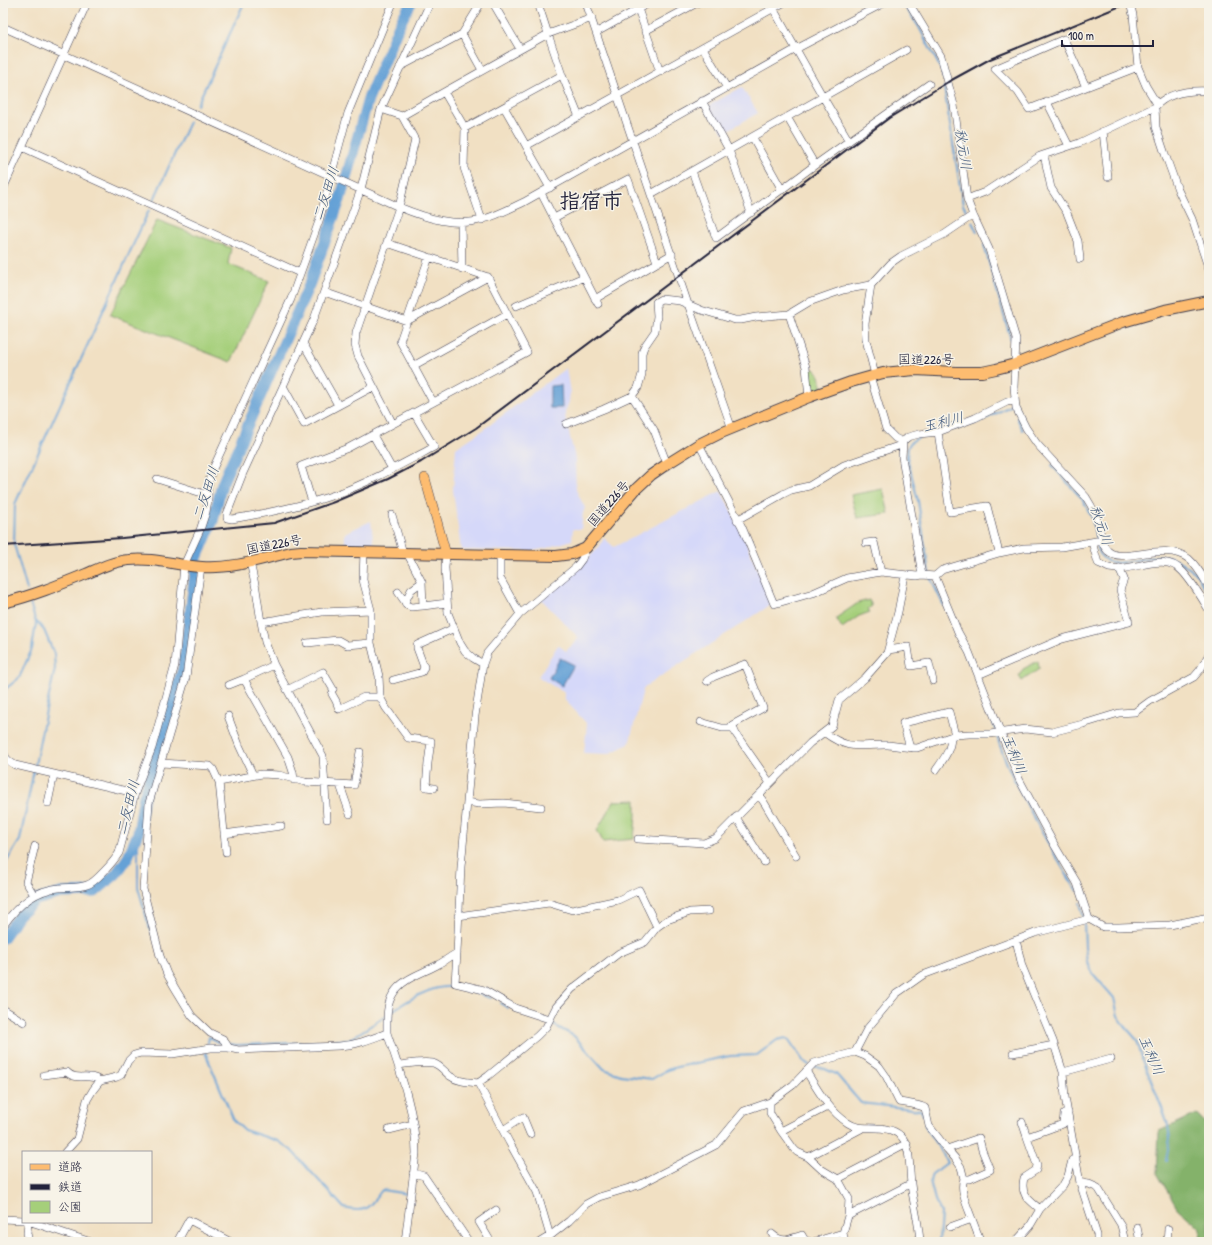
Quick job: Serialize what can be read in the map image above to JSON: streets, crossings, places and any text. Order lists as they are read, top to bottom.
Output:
{
  "streets": {
    "highway": ["国道226号"]
  },
  "districts": ["指宿市"],
  "water": ["秋元川", "二反田川", "玉利川"],
  "legend": ["道路", "鉄道", "公園"],
  "scale_bar": "100 m"
}
